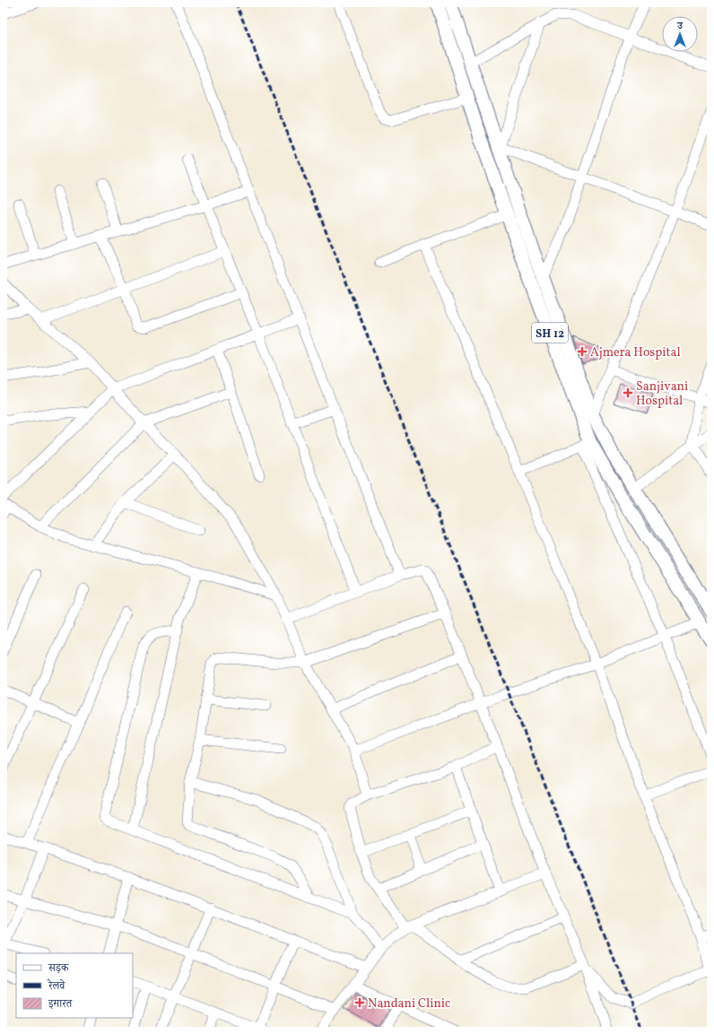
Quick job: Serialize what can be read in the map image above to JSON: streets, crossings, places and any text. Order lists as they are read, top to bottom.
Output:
{
  "streets": {
    "main road": ["SH 12"]
  },
  "places": {
    "health": ["Ajmera Hospital", "Sanjivani Hospital", "Nandani Clinic"]
  },
  "legend": ["सड़क", "रेलवे", "इमारत"],
  "north": "top"
}
